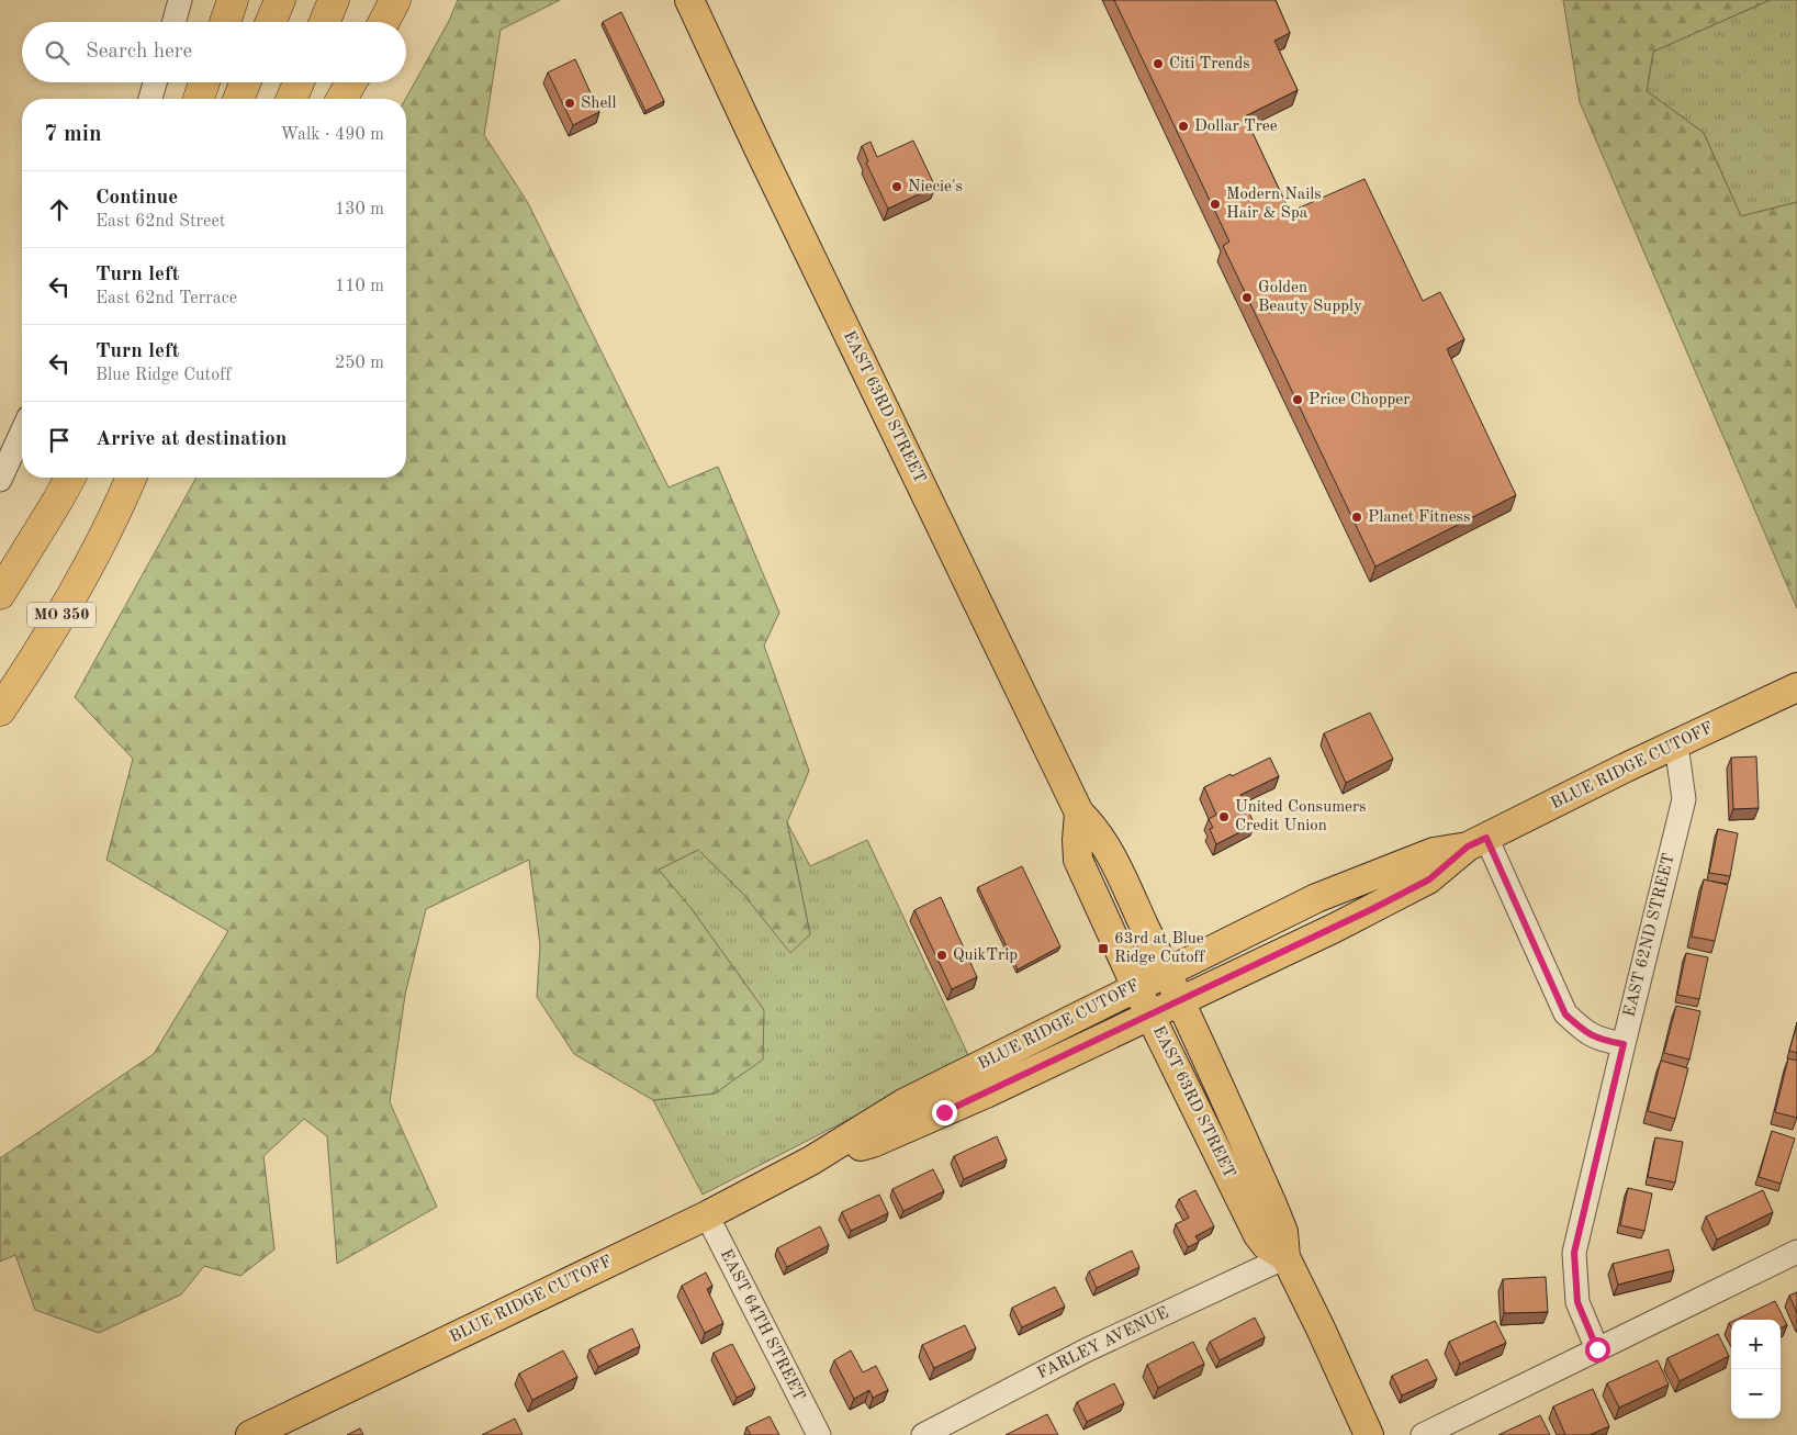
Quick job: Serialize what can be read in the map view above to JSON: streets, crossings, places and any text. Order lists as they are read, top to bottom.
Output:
{
  "streets": {
    "highway": ["MO 350"],
    "main road": ["EAST 63RD STREET", "BLUE RIDGE CUTOFF"],
    "street": ["EAST 62ND STREET", "EAST 64TH STREET", "FARLEY AVENUE"]
  },
  "crossings": [
    ["EAST 63RD STREET", "BLUE RIDGE CUTOFF"],
    ["EAST 63RD STREET", "FARLEY AVENUE"],
    ["BLUE RIDGE CUTOFF", "EAST 62ND STREET"],
    ["BLUE RIDGE CUTOFF", "EAST 64TH STREET"]
  ],
  "places": {
    "other": [
      "Citi Trends",
      "Shell",
      "Dollar Tree",
      "Niecie's",
      "Modern Nails Hair & Spa",
      "Golden Beauty Supply",
      "Price Chopper",
      "Planet Fitness",
      "United Consumers Credit Union",
      "QuikTrip"
    ],
    "transit": ["63rd at Blue Ridge Cutoff"]
  },
  "page": {
    "search": "Search here",
    "heading": ["7 min", "Walk · 490 m"],
    "list": [
      ["Continue", "East 62nd Street", "130 m"],
      ["Turn left", "East 62nd Terrace", "110 m"],
      ["Turn left", "Blue Ridge Cutoff", "250 m"],
      "Arrive at destination"
    ],
    "map_buttons": ["+", "−"]
  }
}
